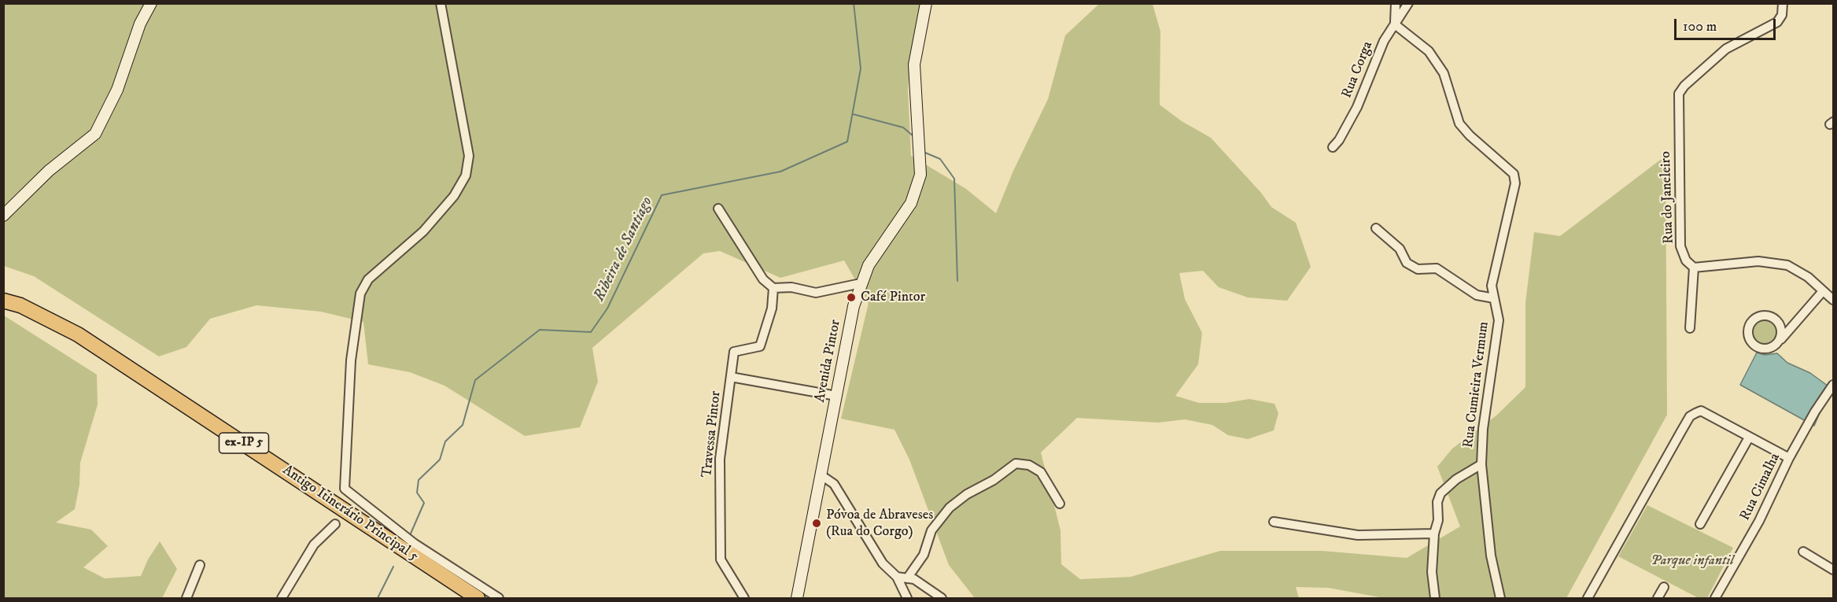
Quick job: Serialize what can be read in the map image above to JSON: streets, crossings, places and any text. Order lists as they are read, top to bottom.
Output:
{
  "streets": {
    "highway": ["ex-IP 5", "Antigo Itinerário Principal 5"],
    "street": [
      "Rua Corga",
      "Rua do Janeleiro",
      "Avenida Pintor",
      "Rua Cumieira Vermum",
      "Travessa Pintor",
      "Rua Cimalha"
    ]
  },
  "crossings": [
    ["Rua Corga", "Rua Cumieira Vermum"]
  ],
  "water": ["Ribeira de Santiago"],
  "parks": ["Parque infantil"],
  "places": ["Café Pintor", "Póvoa de Abraveses (Rua do Corgo)"],
  "scale_bar": "100 m"
}
